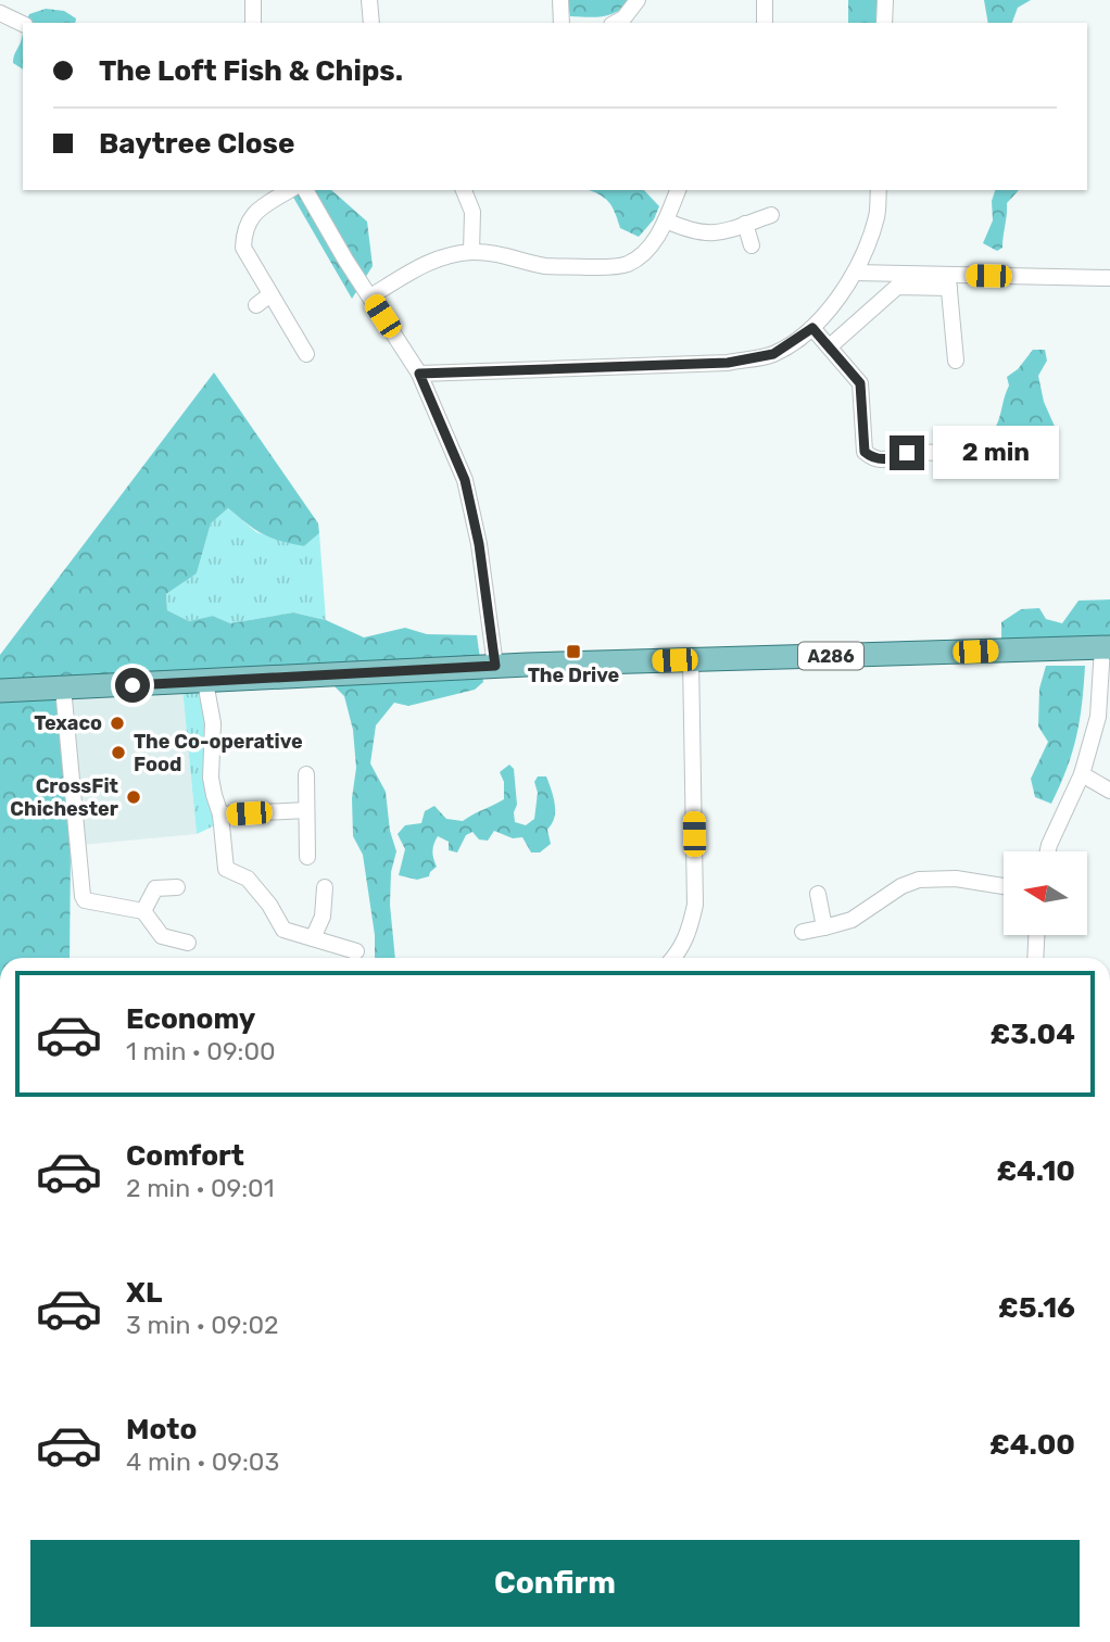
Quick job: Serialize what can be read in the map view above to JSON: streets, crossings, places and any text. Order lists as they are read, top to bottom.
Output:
{
  "streets": {
    "main road": ["A286"]
  },
  "places": {
    "transit": ["The Drive"],
    "other": ["Texaco", "The Co-operative Food", "CrossFit Chichester"]
  },
  "north": "left",
  "page": {
    "banner": ["The Loft Fish & Chips.", "Baytree Close"],
    "bubble": "2 min",
    "list": [
      {
        "name": "Economy",
        "note": "1 min · 09:00",
        "value": "£3.04"
      },
      {
        "name": "Comfort",
        "note": "2 min · 09:01",
        "value": "£4.10"
      },
      {
        "name": "XL",
        "note": "3 min · 09:02",
        "value": "£5.16"
      },
      {
        "name": "Moto",
        "note": "4 min · 09:03",
        "value": "£4.00"
      }
    ],
    "buttons": "Confirm"
  }
}
